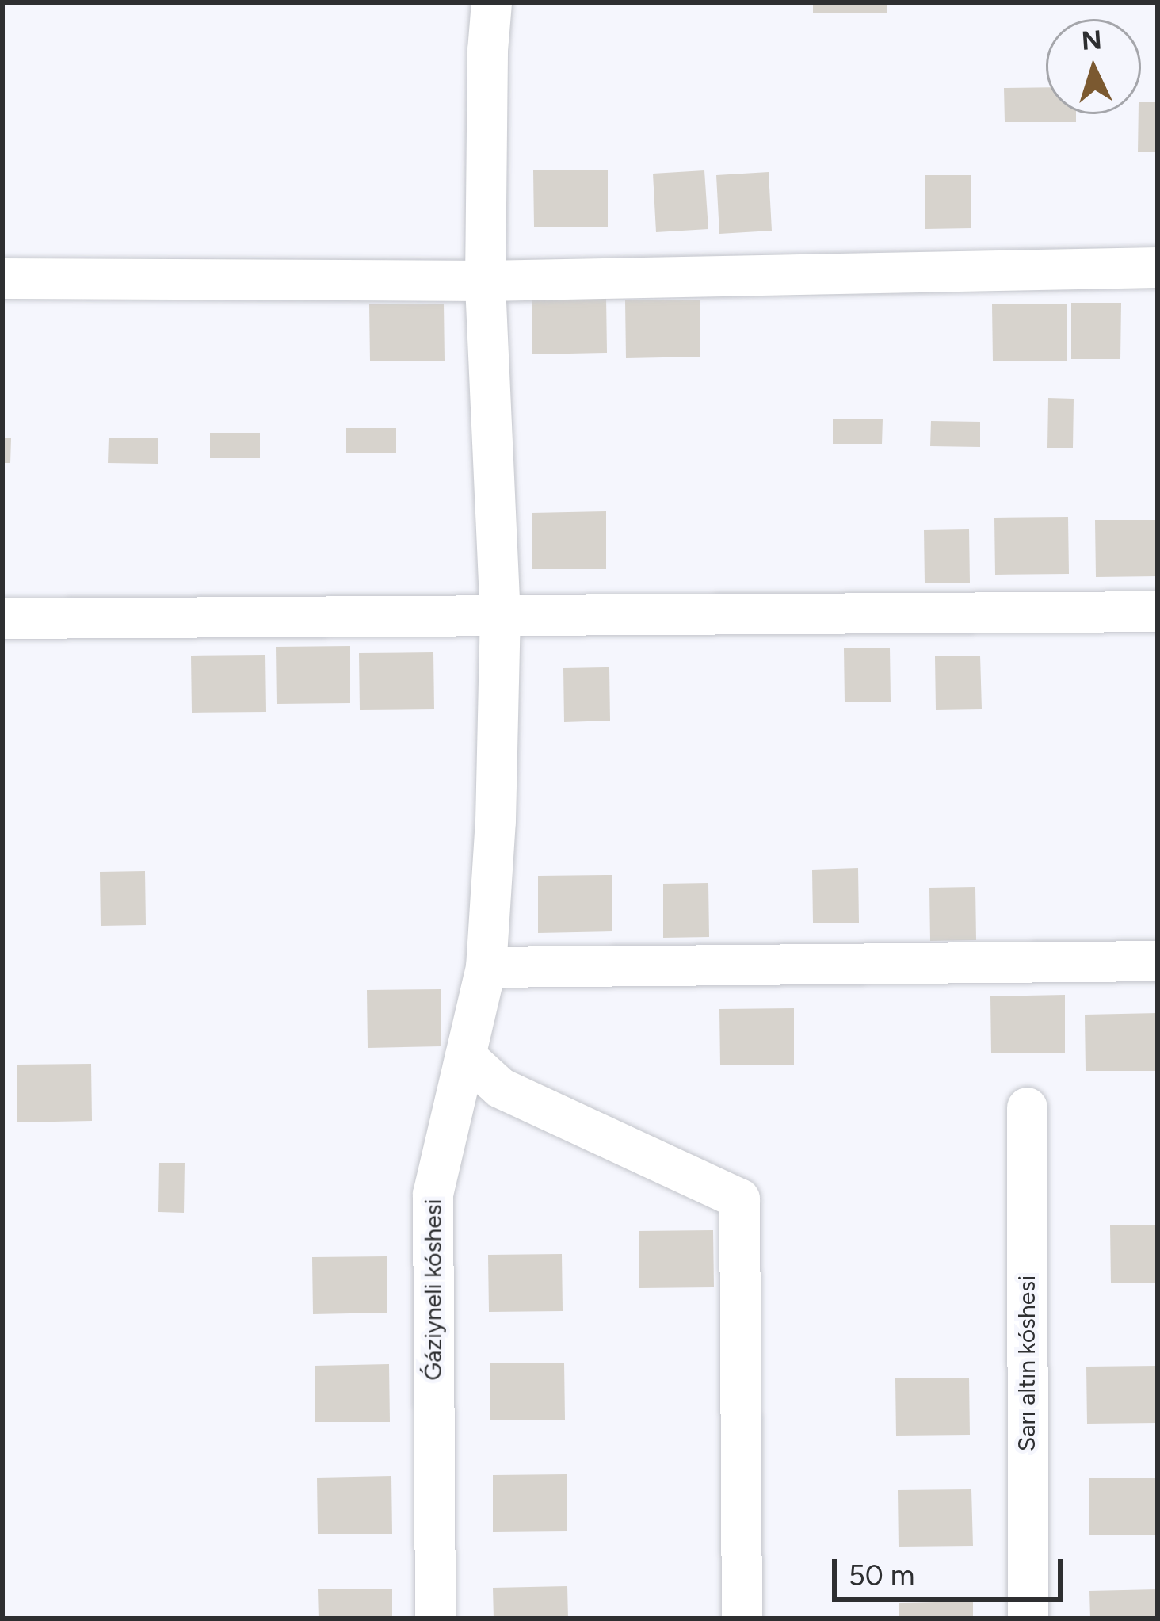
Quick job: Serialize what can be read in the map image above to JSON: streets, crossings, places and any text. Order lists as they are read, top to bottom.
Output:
{
  "streets": {
    "street": ["Ǵáziyneli kóshesi", "Sarı altın kóshesi"]
  },
  "scale_bar": "50 m",
  "north": "top"
}
